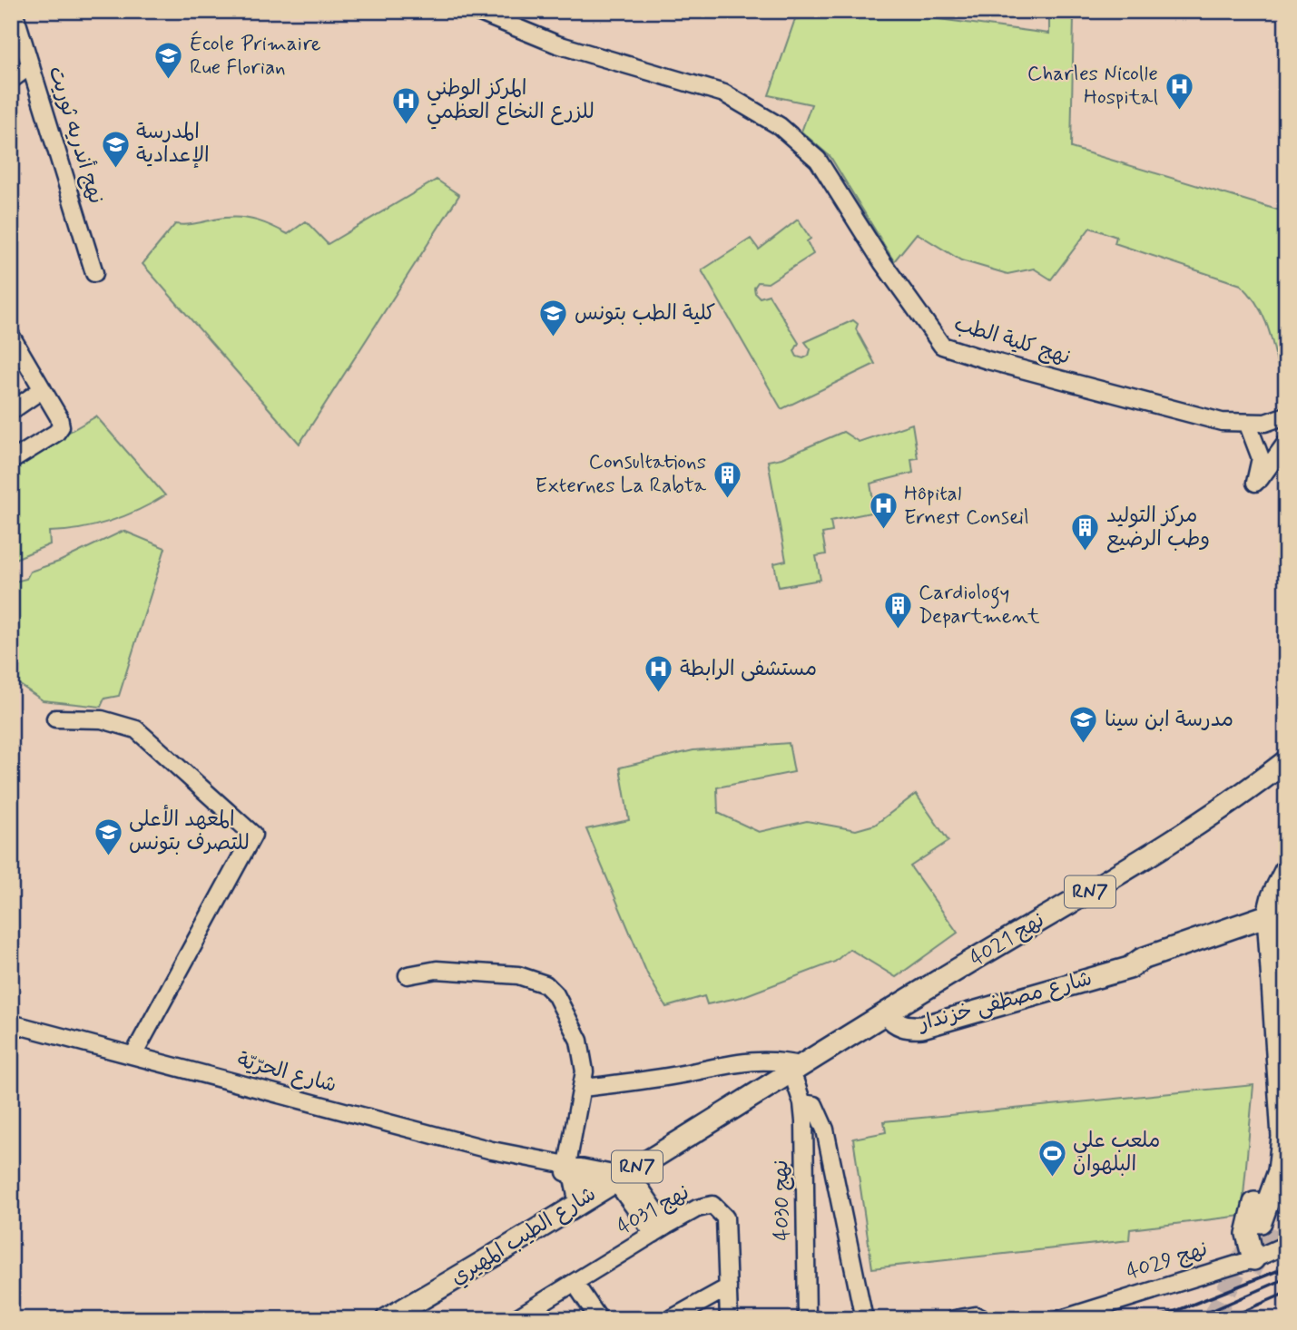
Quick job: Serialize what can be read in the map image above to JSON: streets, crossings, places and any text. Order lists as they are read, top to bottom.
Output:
{
  "streets": {
    "main road": [
      "RN7",
      "نهج 4021",
      "شارع مصطفى خزندار",
      "شارع الطيب المهيري"
    ],
    "street": [
      "نهج أندريه ثوريت",
      "نهج كلية الطب",
      "شارع الحرّيّة",
      "نهج 4030",
      "نهج 4031",
      "نهج 4029"
    ]
  },
  "crossings": [
    ["نهج 4021", "شارع مصطفى خزندار"],
    ["نهج 4021", "شارع الطيب المهيري"],
    ["شارع مصطفى خزندار", "شارع الطيب المهيري"],
    ["شارع الحرّيّة", "شارع الطيب المهيري"],
    ["نهج 4030", "شارع الطيب المهيري"]
  ],
  "places": {
    "school or university": [
      "École Primaire Rue Florian",
      "المدرسة الإعدادية",
      "كلية الطب بتونس",
      "مدرسة ابن سينا",
      "المعهد الأعلى للتصرف بتونس"
    ],
    "hospital": [
      "Charles Nicolle Hospital",
      "المركز الوطني للزرع النخاع العظمي",
      "Hôpital Ernest Conseil",
      "مستشفى الرابطة"
    ],
    "building": ["Consultations Externes La Rabta", "مركز التوليد وطب الرضيع", "Cardiology Department"],
    "sports": ["ملعب علي البلهوان"]
  }
}
